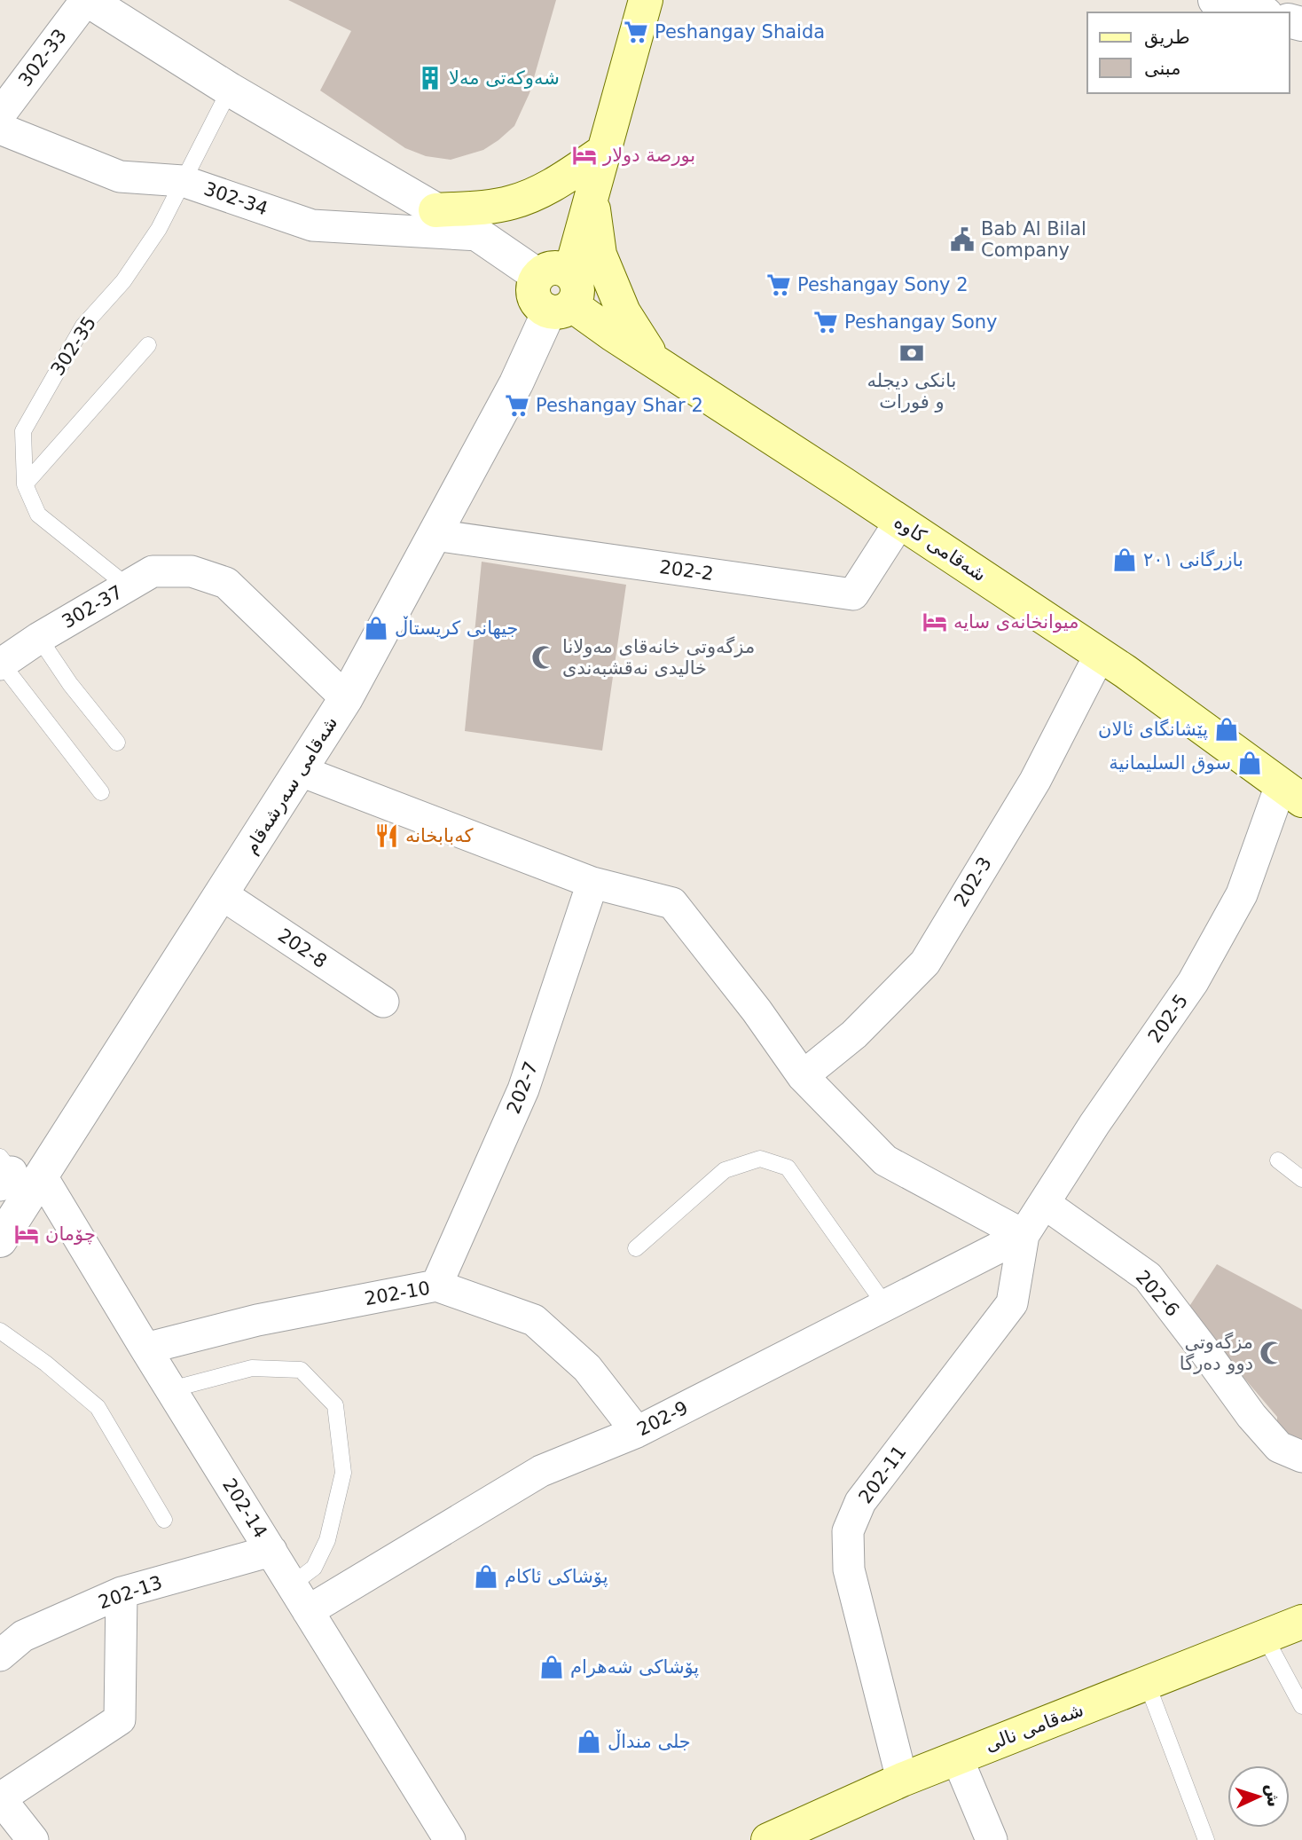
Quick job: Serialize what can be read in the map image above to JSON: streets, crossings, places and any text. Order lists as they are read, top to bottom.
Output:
{
  "streets": {
    "main road": ["شەقامی کاوە", "شەقامی نالی"],
    "street": [
      "302-33",
      "302-34",
      "202-2",
      "302-37",
      "شەقامی سەرشەقام",
      "202-3",
      "202-8",
      "202-5",
      "202-7",
      "202-10",
      "202-6",
      "202-9",
      "202-11",
      "202-14",
      "202-13"
    ],
    "lane": ["302-35"]
  },
  "crossings": [
    ["302-34", "302-35"],
    ["302-35", "302-37"],
    ["شەقامی کاوە", "202-2"],
    ["شەقامی کاوە", "شەقامی سەرشەقام"],
    ["شەقامی کاوە", "202-3"],
    ["شەقامی کاوە", "202-5"],
    ["202-2", "شەقامی سەرشەقام"],
    ["302-37", "شەقامی سەرشەقام"],
    ["شەقامی سەرشەقام", "202-8"],
    ["شەقامی سەرشەقام", "202-14"],
    ["202-5", "202-6"],
    ["202-5", "202-9"],
    ["202-5", "202-11"],
    ["202-7", "202-10"],
    ["202-10", "202-9"],
    ["202-10", "202-14"],
    ["202-9", "202-11"],
    ["202-9", "202-14"],
    ["202-11", "شەقامی نالی"],
    ["202-14", "202-13"]
  ],
  "places": {
    "supermarket": [
      "Peshangay Shaida",
      "Peshangay Sony 2",
      "Peshangay Sony",
      "Peshangay Shar 2"
    ],
    "building": ["شەوکەتی مەلا"],
    "hotel": ["بورصة دولار", "میوانخانەی سایە", "چۆمان"],
    "public building": ["Bab Al Bilal Company"],
    "bank": ["بانکی دیجلە و فورات"],
    "shop": [
      "بازرگانی ٢٠١",
      "جیهانی کریستاڵ",
      "پێشانگای ئالان",
      "سوق السليمانية",
      "پۆشاکی ئاکام",
      "پۆشاکی شەھرام",
      "جلی منداڵ"
    ],
    "mosque": ["مزگەوتی خانەقای مەولانا خالیدی نەقشبەندی", "مزگەوتی دوو دەرگا"],
    "restaurant": ["کەبابخانە"]
  },
  "legend": ["طريق", "مبنى"],
  "north": "right"
}
